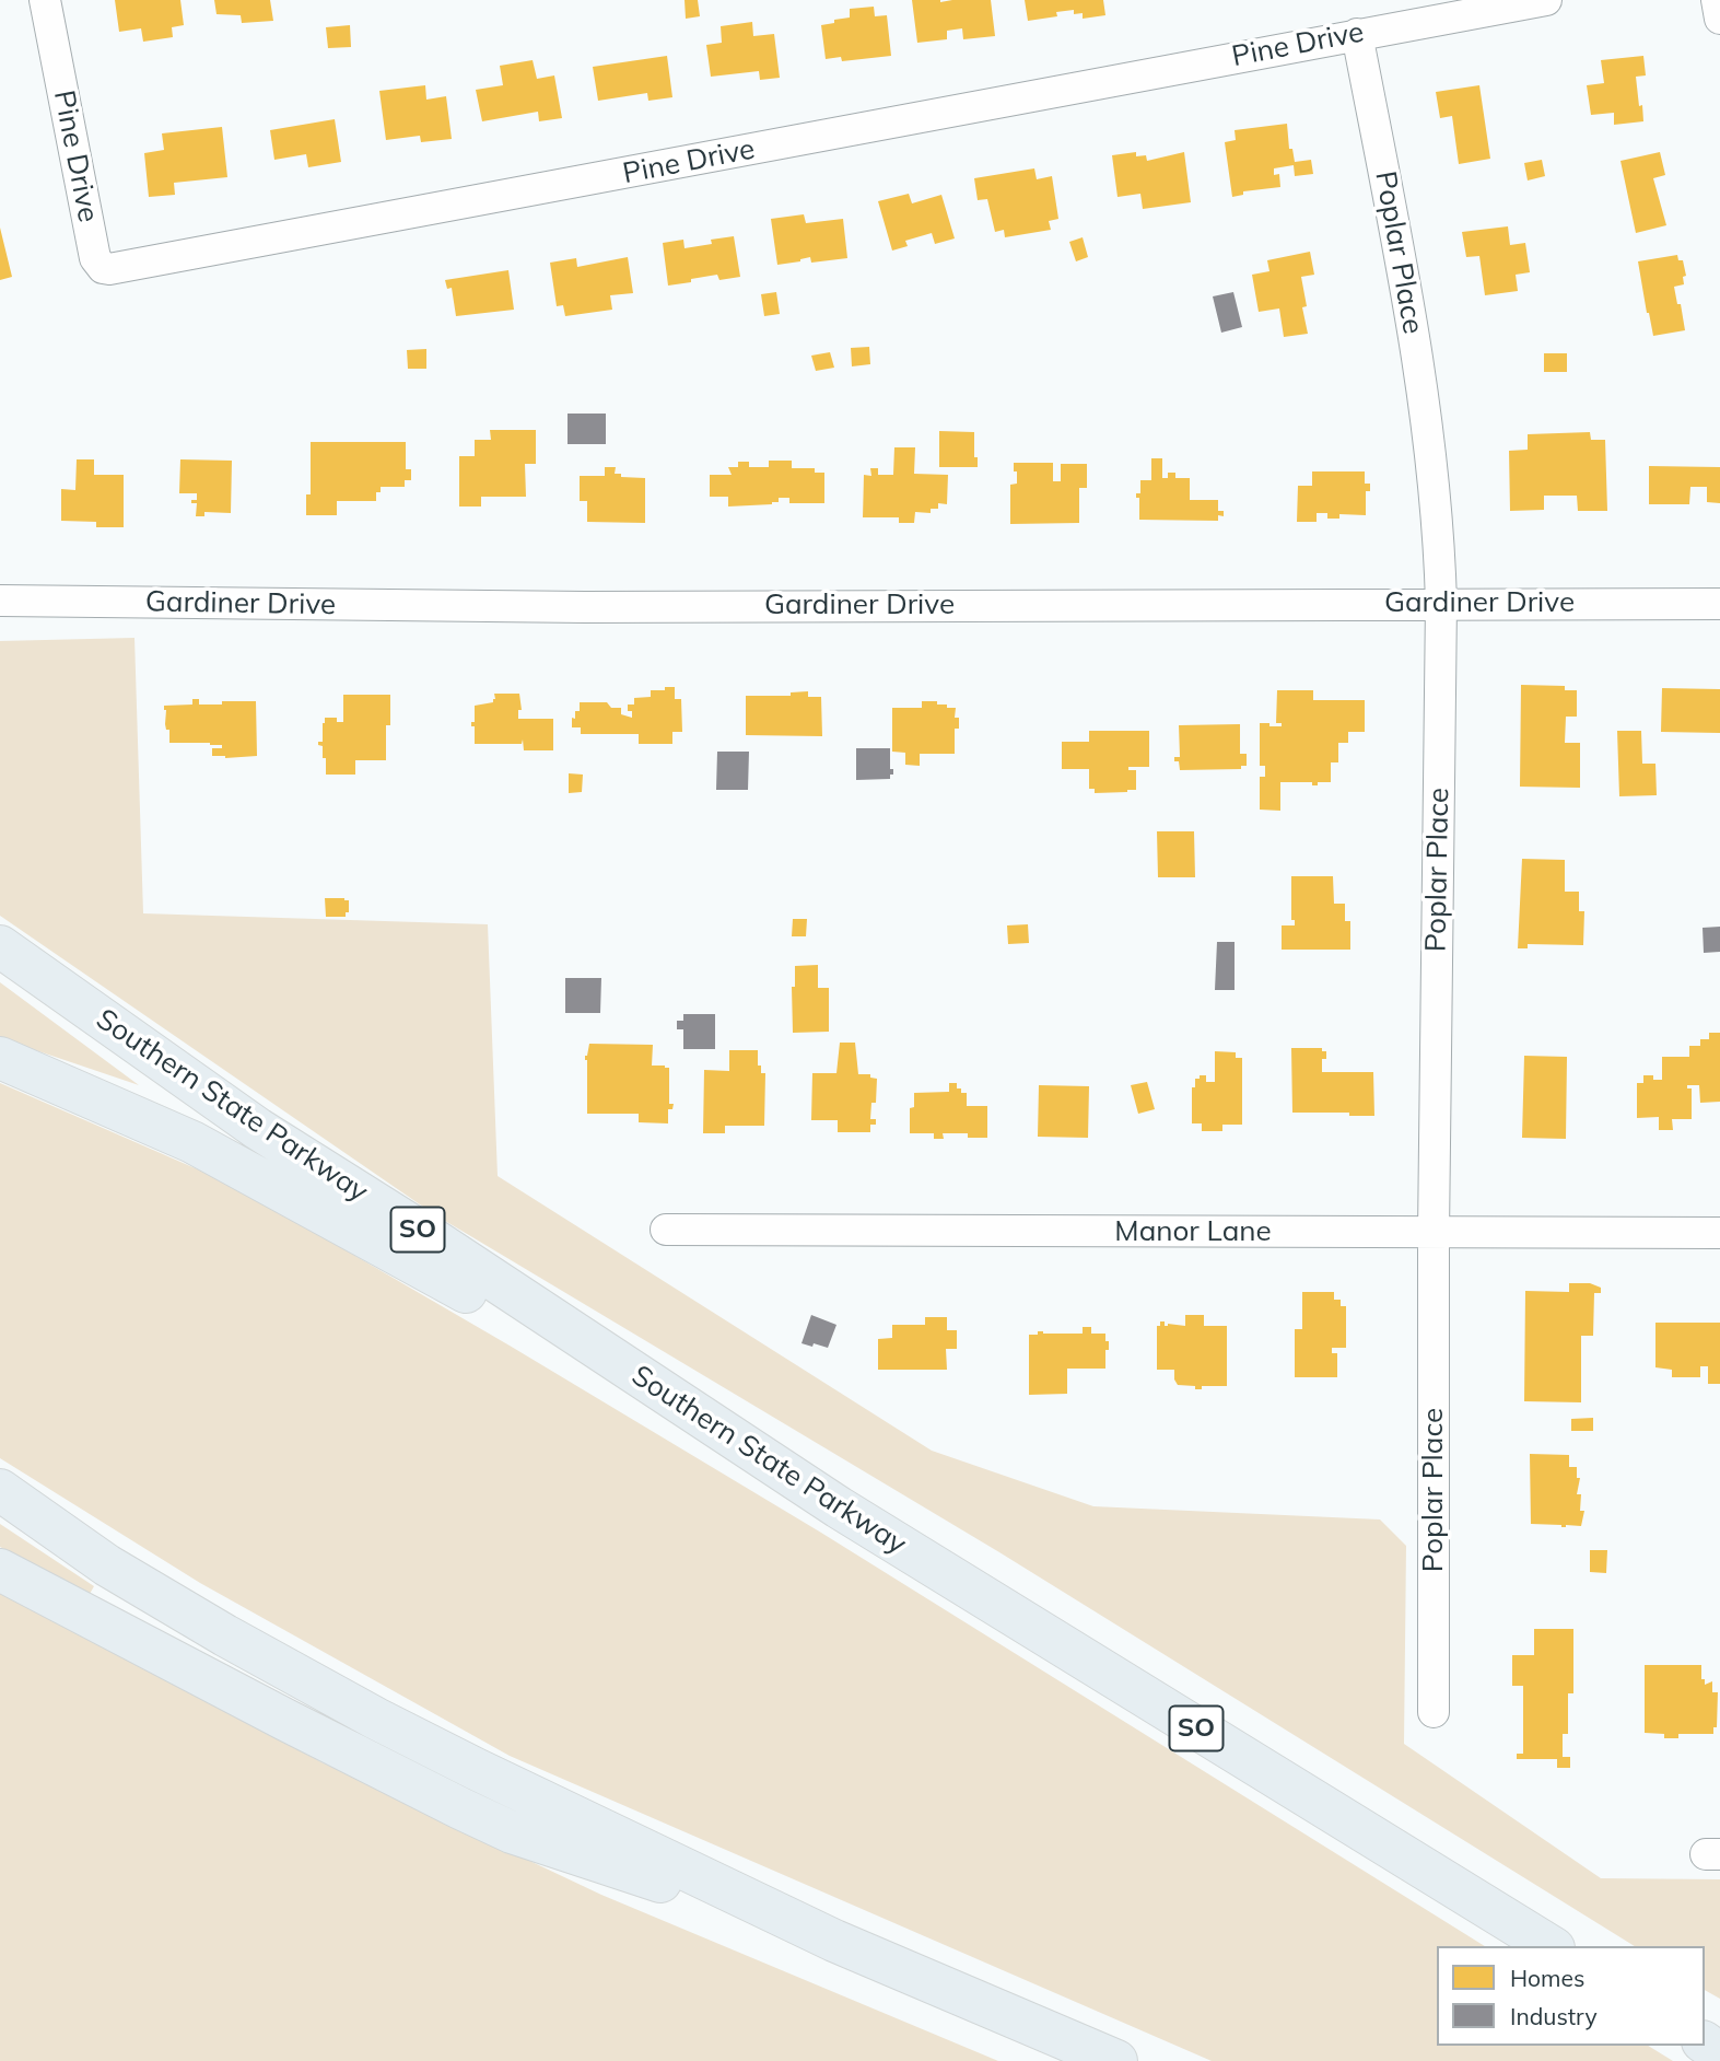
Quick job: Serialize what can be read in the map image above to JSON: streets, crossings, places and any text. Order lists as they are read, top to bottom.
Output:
{
  "streets": {
    "highway": ["Southern State Parkway", "SO"],
    "street": [
      "Pine Drive",
      "Poplar Place",
      "Gardiner Drive",
      "Manor Lane"
    ]
  },
  "crossings": [
    ["Pine Drive", "Poplar Place"],
    ["Poplar Place", "Gardiner Drive"],
    ["Poplar Place", "Manor Lane"]
  ],
  "legend": ["Homes", "Industry"]
}
